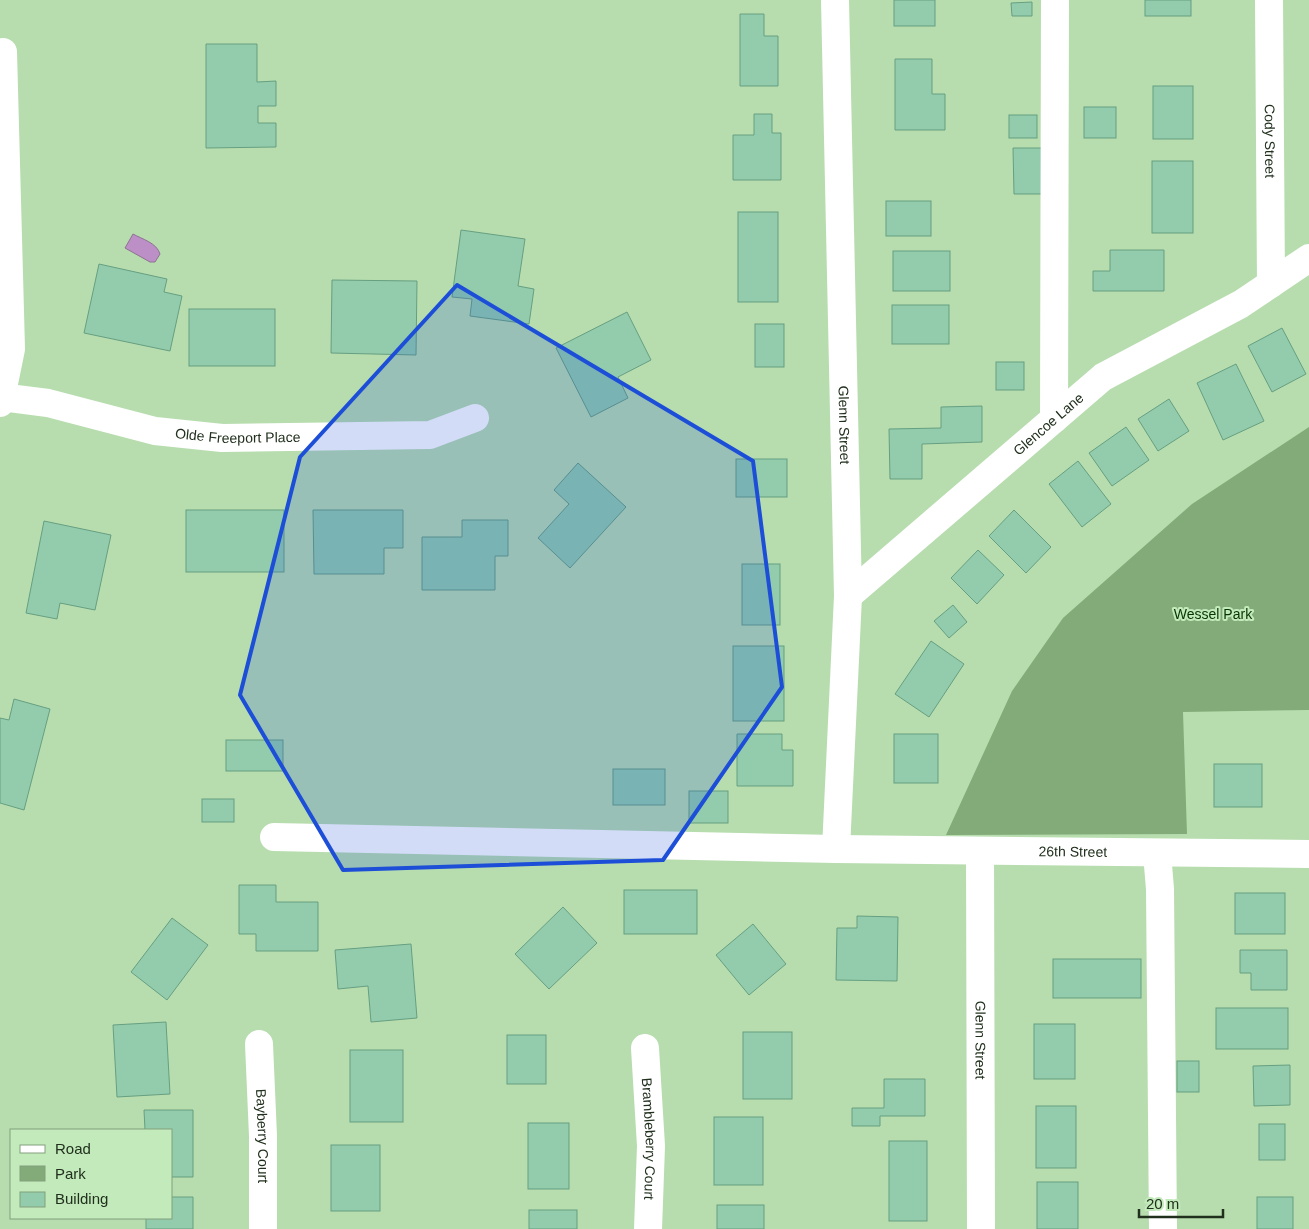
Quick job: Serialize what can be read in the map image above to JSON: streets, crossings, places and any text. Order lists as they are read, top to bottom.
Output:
{
  "streets": {
    "street": [
      "Cody Street",
      "Glencoe Lane",
      "Glenn Street",
      "Olde Freeport Place",
      "26th Street",
      "Bayberry Court",
      "Brambleberry Court"
    ]
  },
  "crossings": [
    ["Cody Street", "Glencoe Lane"],
    ["Glencoe Lane", "Glenn Street"],
    ["Glenn Street", "26th Street"]
  ],
  "parks": ["Wessel Park"],
  "legend": ["Road", "Park", "Building"],
  "scale_bar": "20 m"
}
